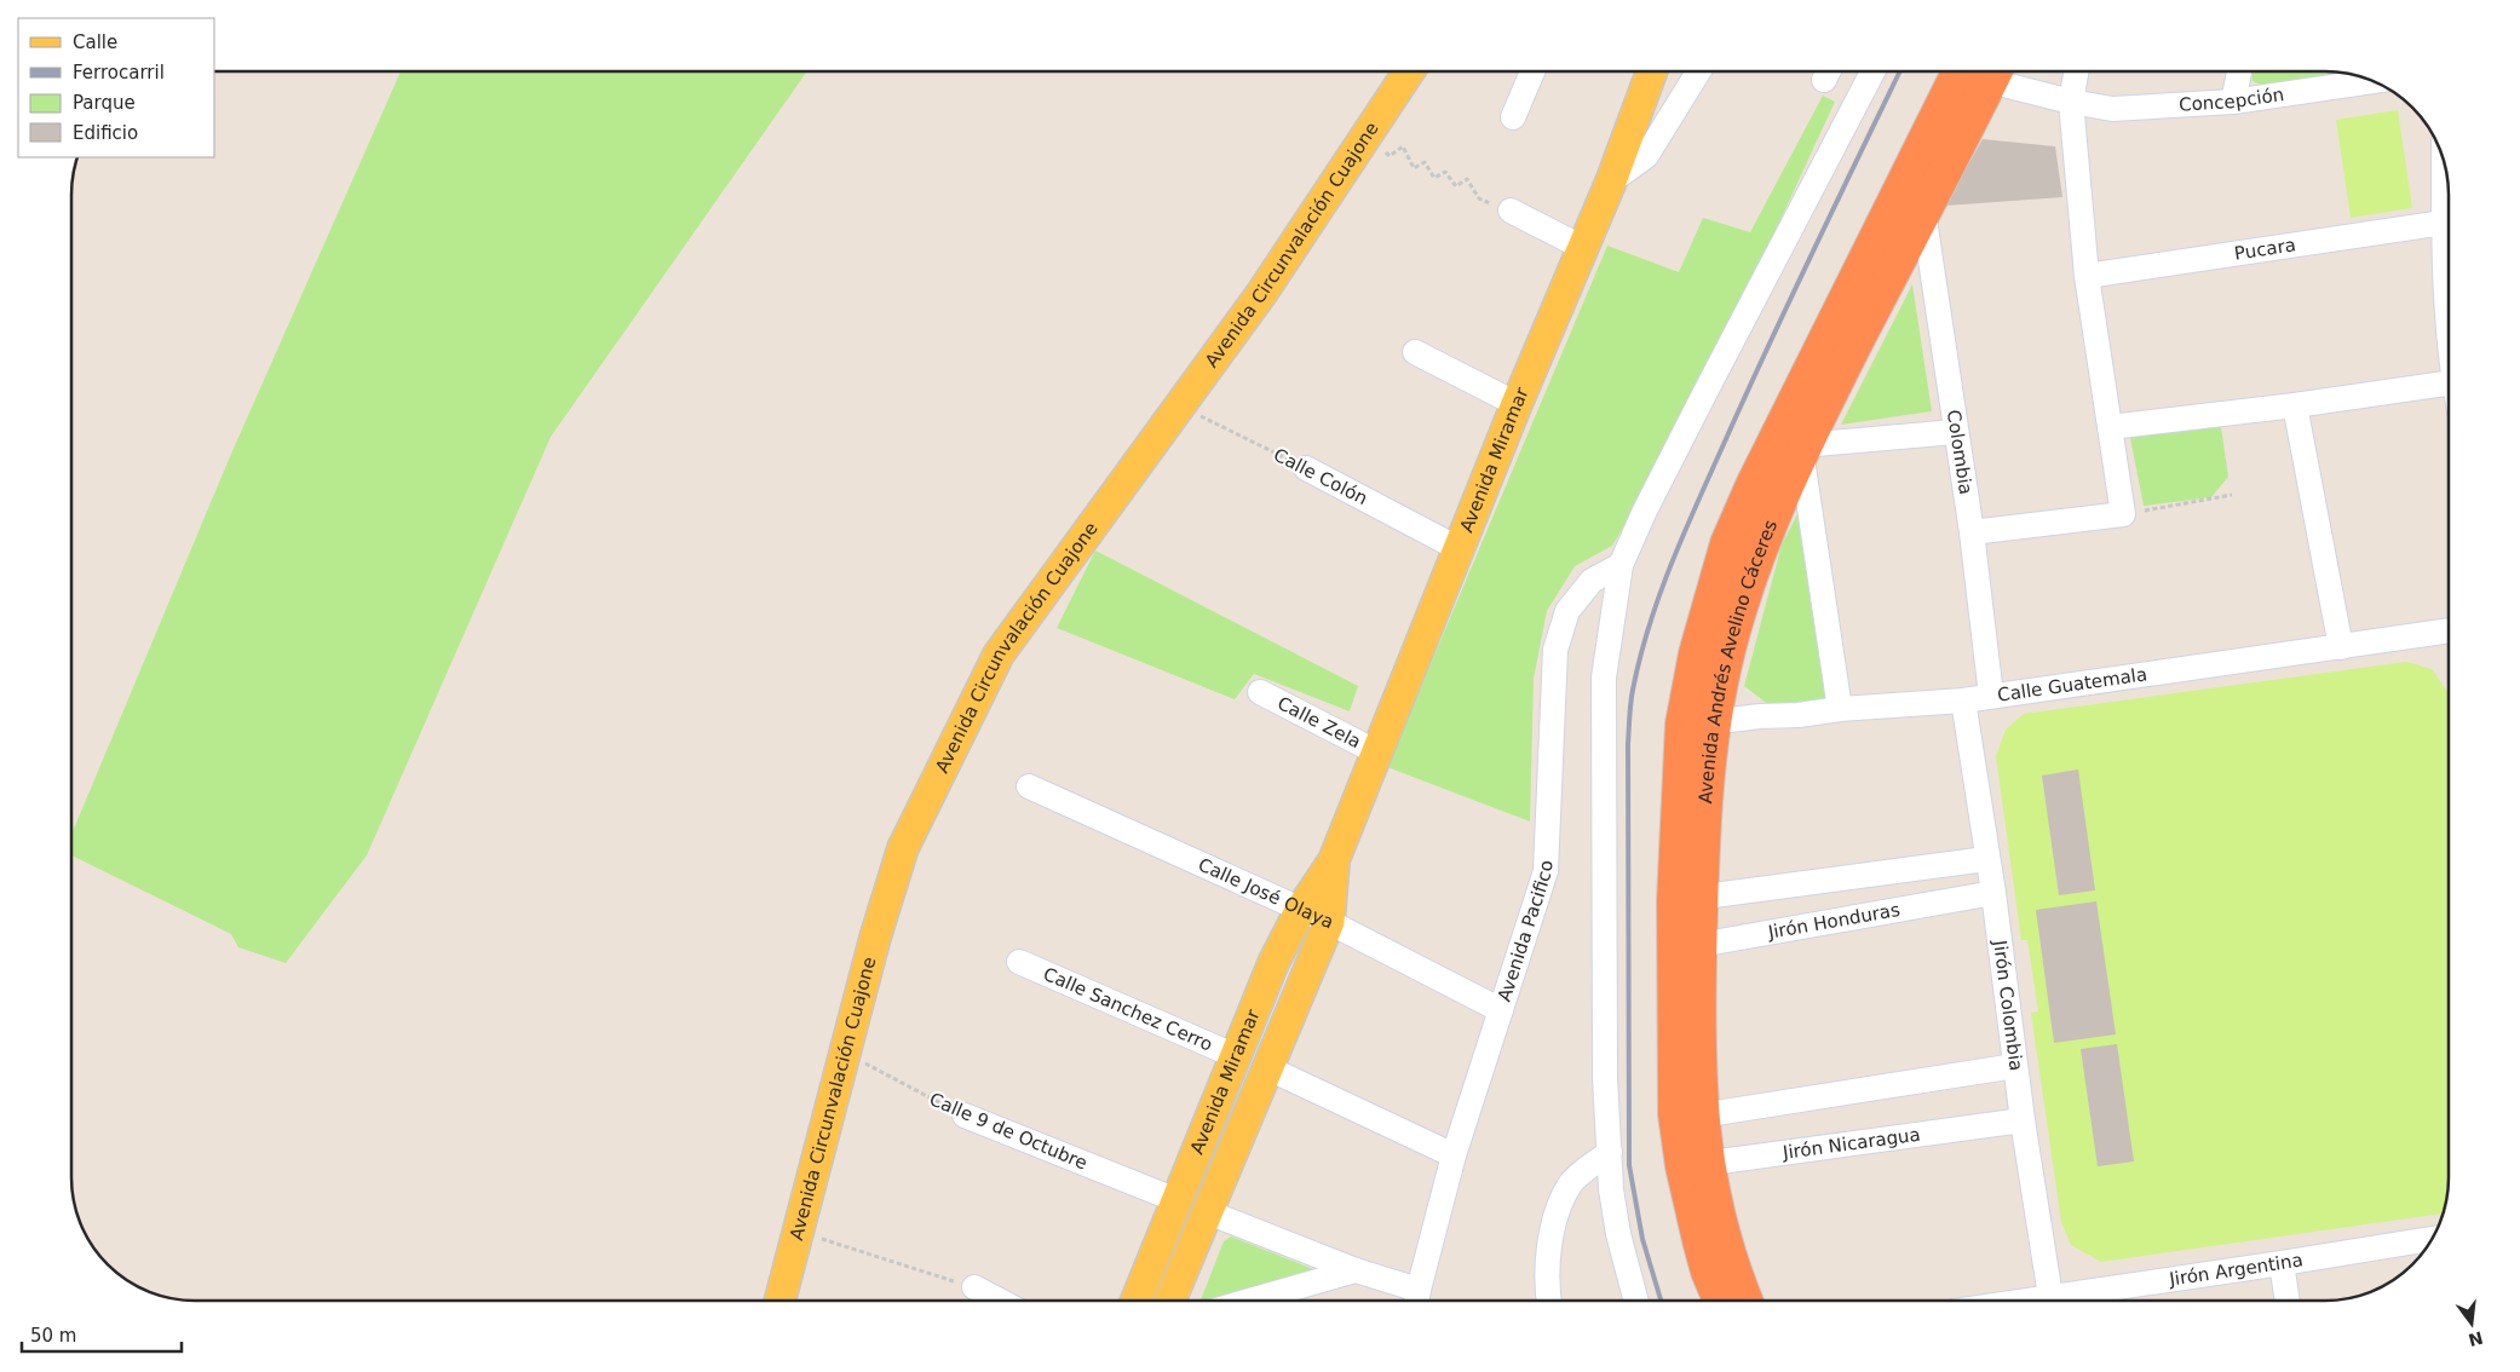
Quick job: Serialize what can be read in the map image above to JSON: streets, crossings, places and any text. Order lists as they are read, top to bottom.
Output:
{
  "streets": {
    "highway": ["Avenida Andrés Avelino Cáceres"],
    "main road": ["Avenida Circunvalación Cuajone", "Avenida Miramar"],
    "street": [
      "Concepción",
      "Pucara",
      "Colombia",
      "Calle Colón",
      "Calle Guatemala",
      "Calle Zela",
      "Calle José Olaya",
      "Jirón Honduras",
      "Avenida Pacifico",
      "Jirón Colombia",
      "Calle Sanchez Cerro",
      "Calle 9 de Octubre",
      "Jirón Nicaragua",
      "Jirón Argentina"
    ]
  },
  "crossings": [
    ["Avenida Circunvalación Cuajone", "Calle Colón"],
    ["Avenida Circunvalación Cuajone", "Calle 9 de Octubre"],
    ["Colombia", "Avenida Andrés Avelino Cáceres"],
    ["Colombia", "Calle Guatemala"],
    ["Avenida Miramar", "Calle Colón"],
    ["Avenida Miramar", "Calle Zela"],
    ["Avenida Miramar", "Calle José Olaya"],
    ["Avenida Miramar", "Calle Sanchez Cerro"],
    ["Avenida Miramar", "Calle 9 de Octubre"],
    ["Avenida Andrés Avelino Cáceres", "Calle Guatemala"],
    ["Avenida Andrés Avelino Cáceres", "Jirón Honduras"],
    ["Avenida Andrés Avelino Cáceres", "Jirón Nicaragua"],
    ["Calle Guatemala", "Jirón Colombia"],
    ["Calle José Olaya", "Avenida Pacifico"],
    ["Jirón Honduras", "Jirón Colombia"],
    ["Jirón Colombia", "Jirón Nicaragua"]
  ],
  "legend": [
    "Calle",
    "Ferrocarril",
    "Parque",
    "Edificio"
  ],
  "scale_bar": "50 m",
  "north": "bottom"
}
